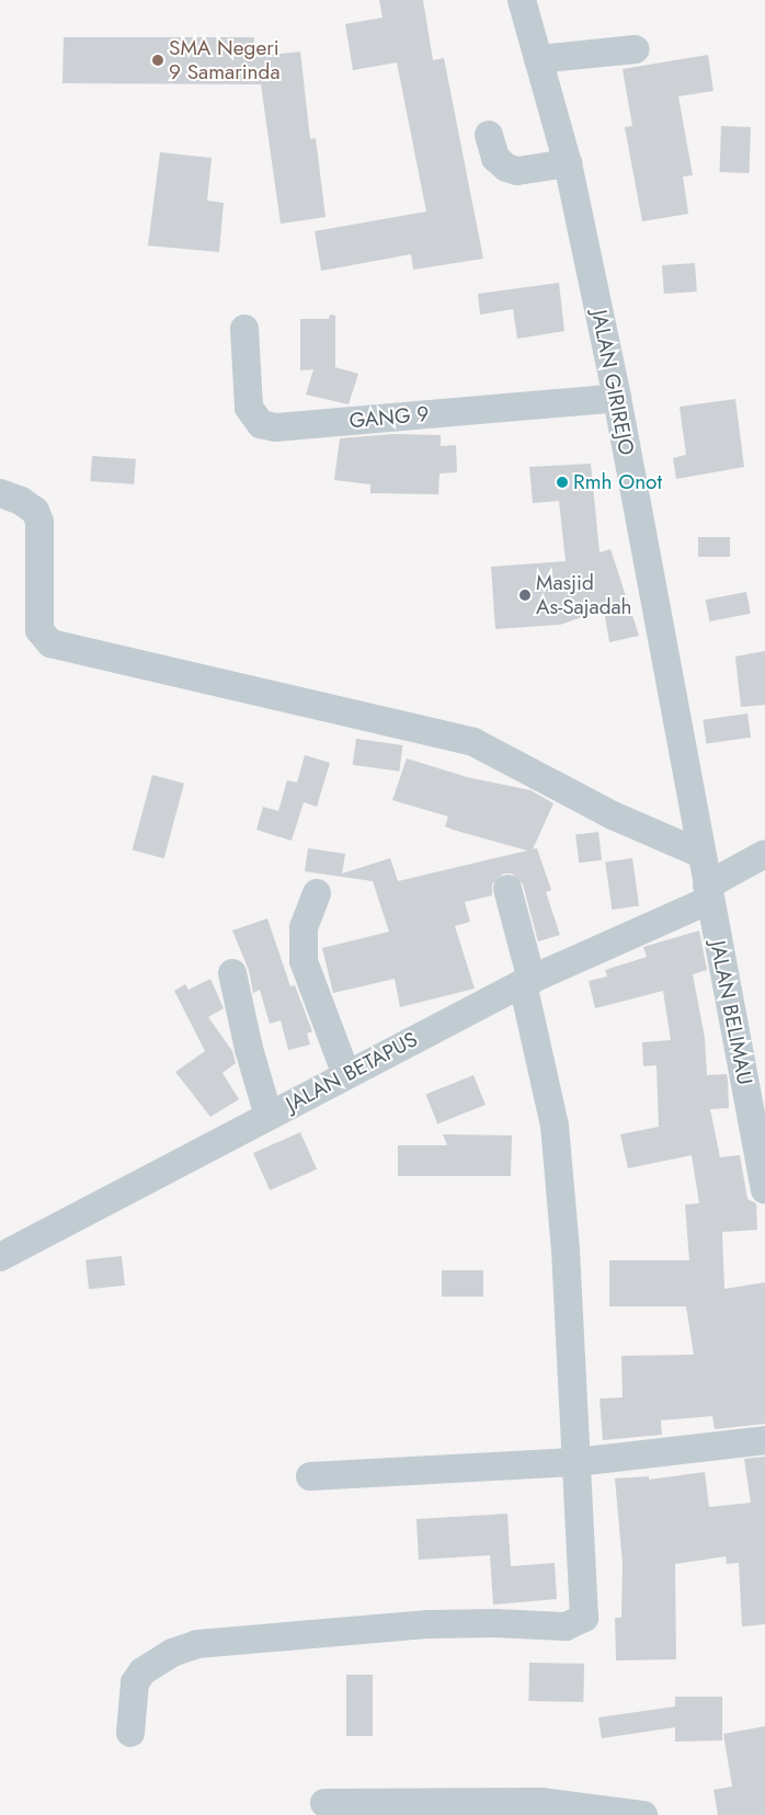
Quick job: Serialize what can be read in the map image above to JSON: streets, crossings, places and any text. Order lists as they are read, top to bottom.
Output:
{
  "streets": {
    "street": [
      "JALAN GIRIREJO",
      "GANG 9",
      "JALAN BELIMAU",
      "JALAN BETAPUS"
    ]
  },
  "crossings": [
    ["JALAN GIRIREJO", "GANG 9"],
    ["JALAN GIRIREJO", "JALAN BELIMAU"],
    ["JALAN GIRIREJO", "JALAN BETAPUS"],
    ["JALAN BELIMAU", "JALAN BETAPUS"]
  ],
  "places": ["SMA Negeri 9 Samarinda", "Rmh Onot", "Masjid As-Sajadah"]
}
